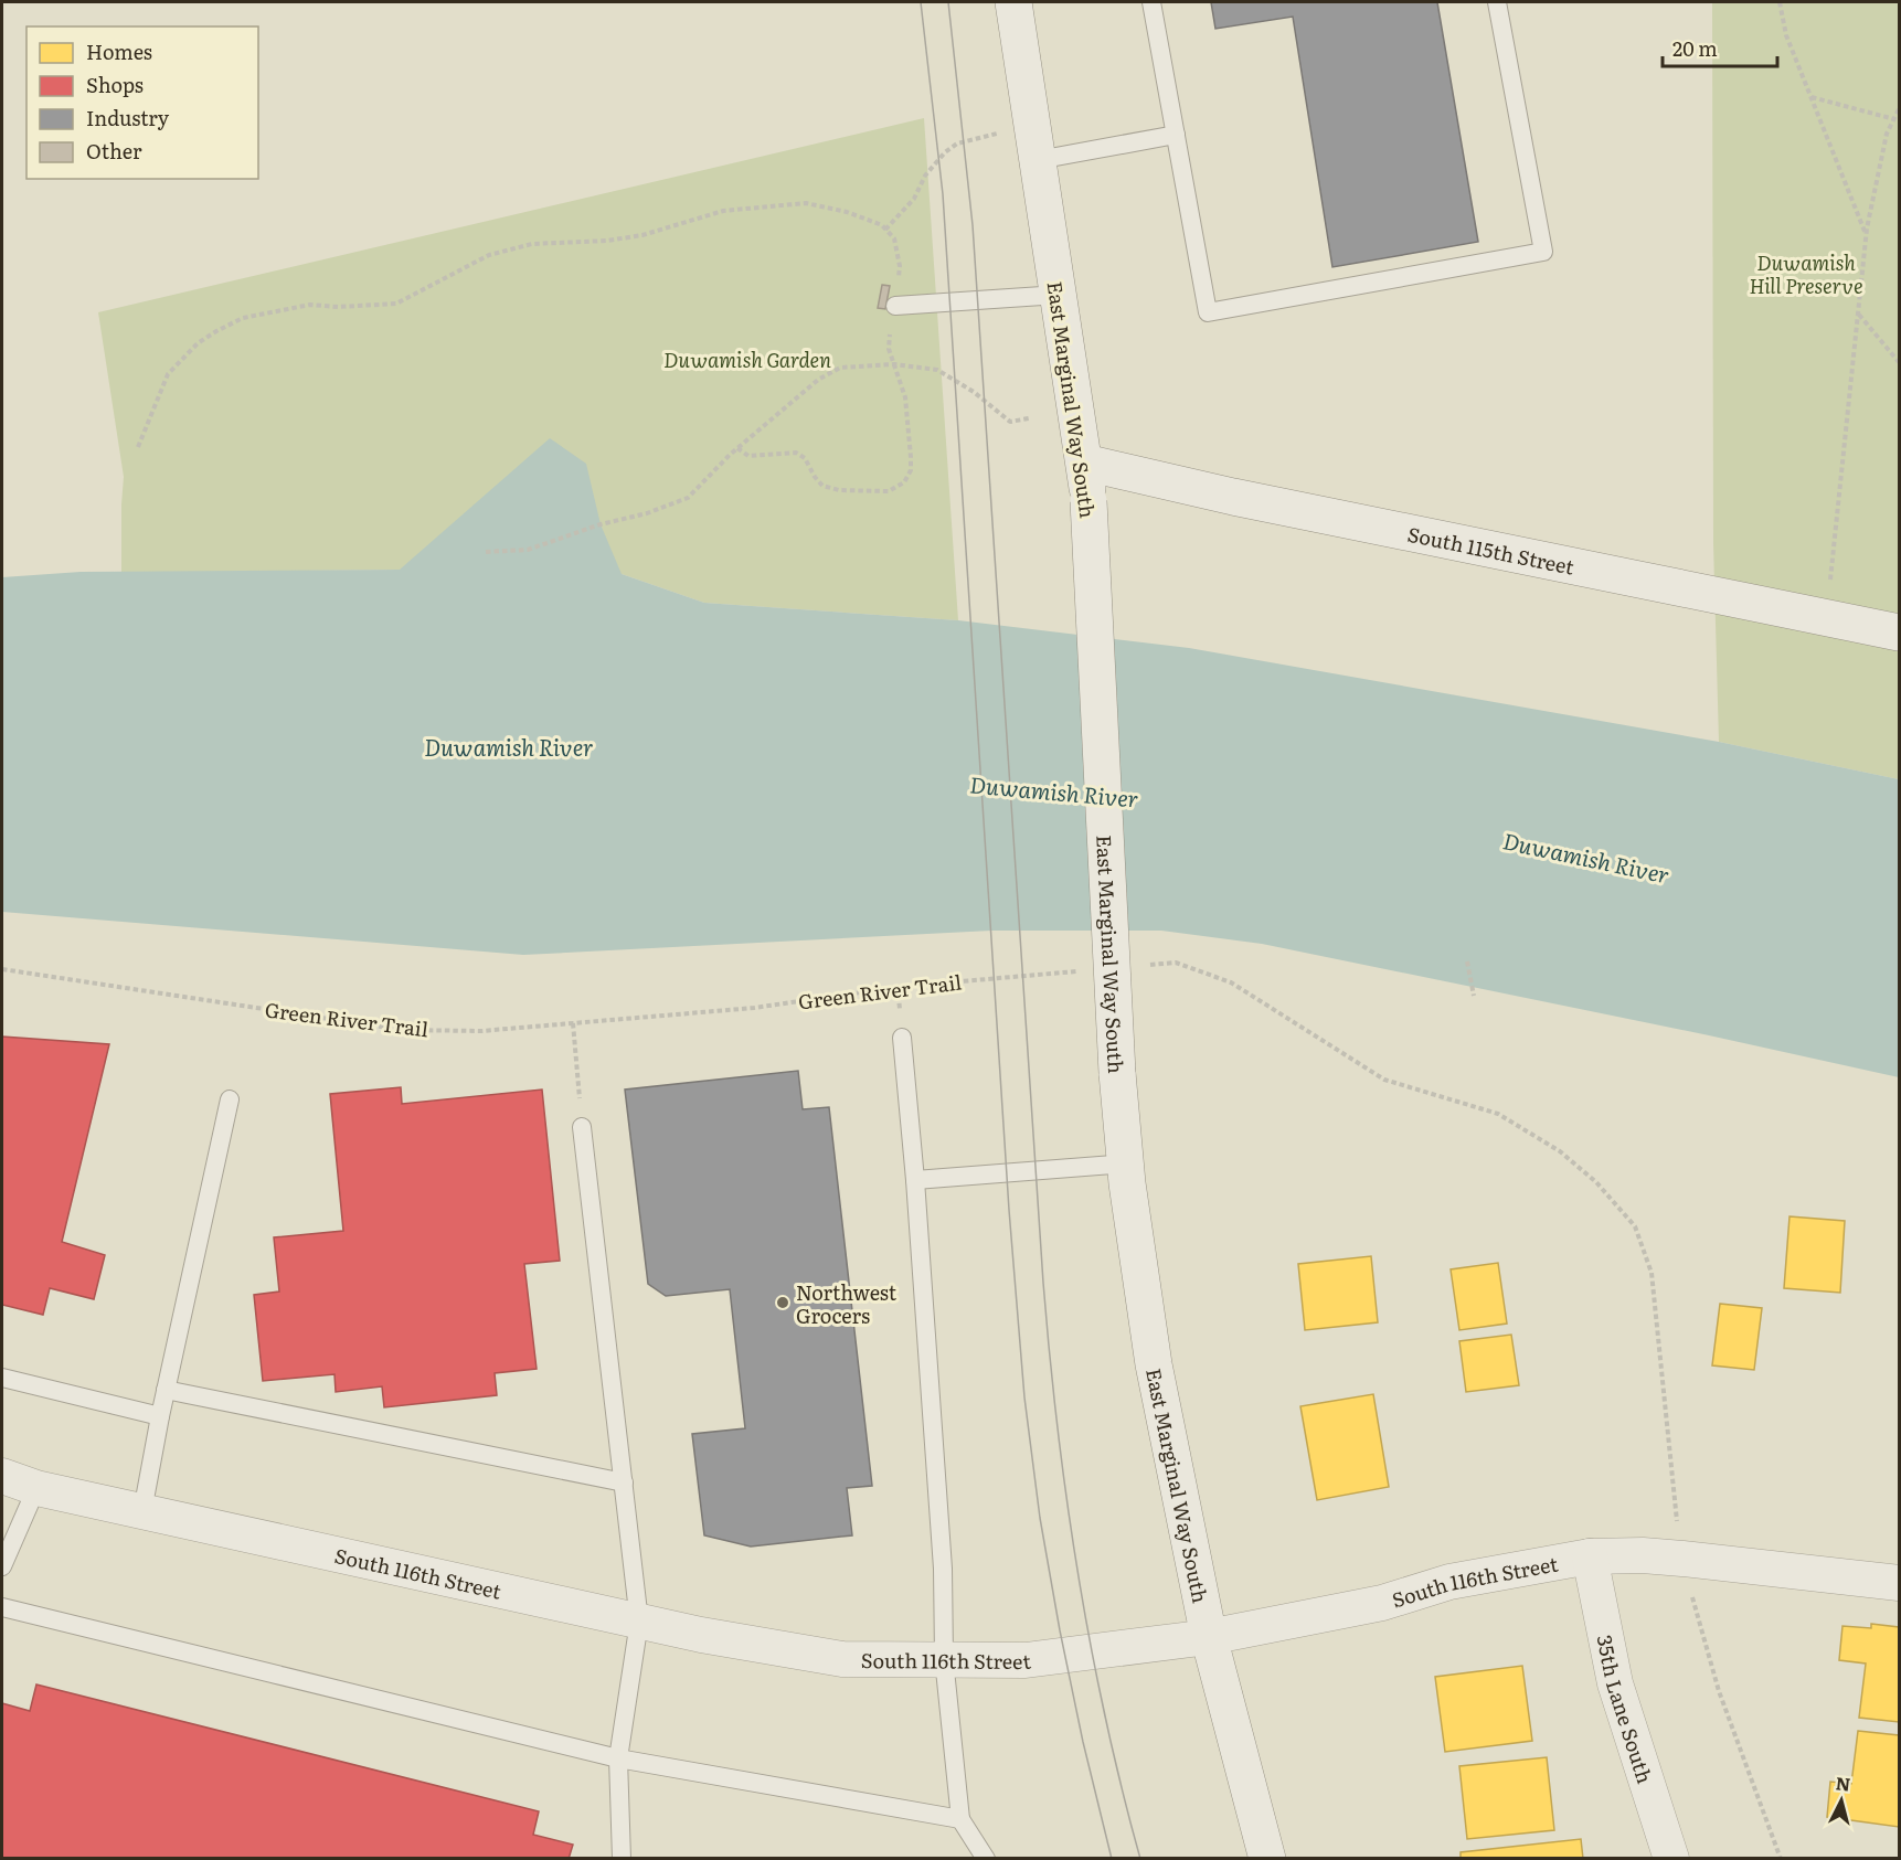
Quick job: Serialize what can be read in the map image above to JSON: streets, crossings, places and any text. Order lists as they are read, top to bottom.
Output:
{
  "streets": {
    "street": [
      "East Marginal Way South",
      "South 115th Street",
      "South 116th Street",
      "35th Lane South"
    ],
    "path": ["Green River Trail"]
  },
  "crossings": [
    ["East Marginal Way South", "South 115th Street"],
    ["East Marginal Way South", "South 116th Street"],
    ["South 116th Street", "35th Lane South"]
  ],
  "water": ["Duwamish River"],
  "parks": ["Duwamish Hill Preserve", "Duwamish Garden"],
  "places": ["Northwest Grocers"],
  "legend": [
    "Homes",
    "Shops",
    "Industry",
    "Other"
  ],
  "scale_bar": "20 m",
  "north": "top"
}
